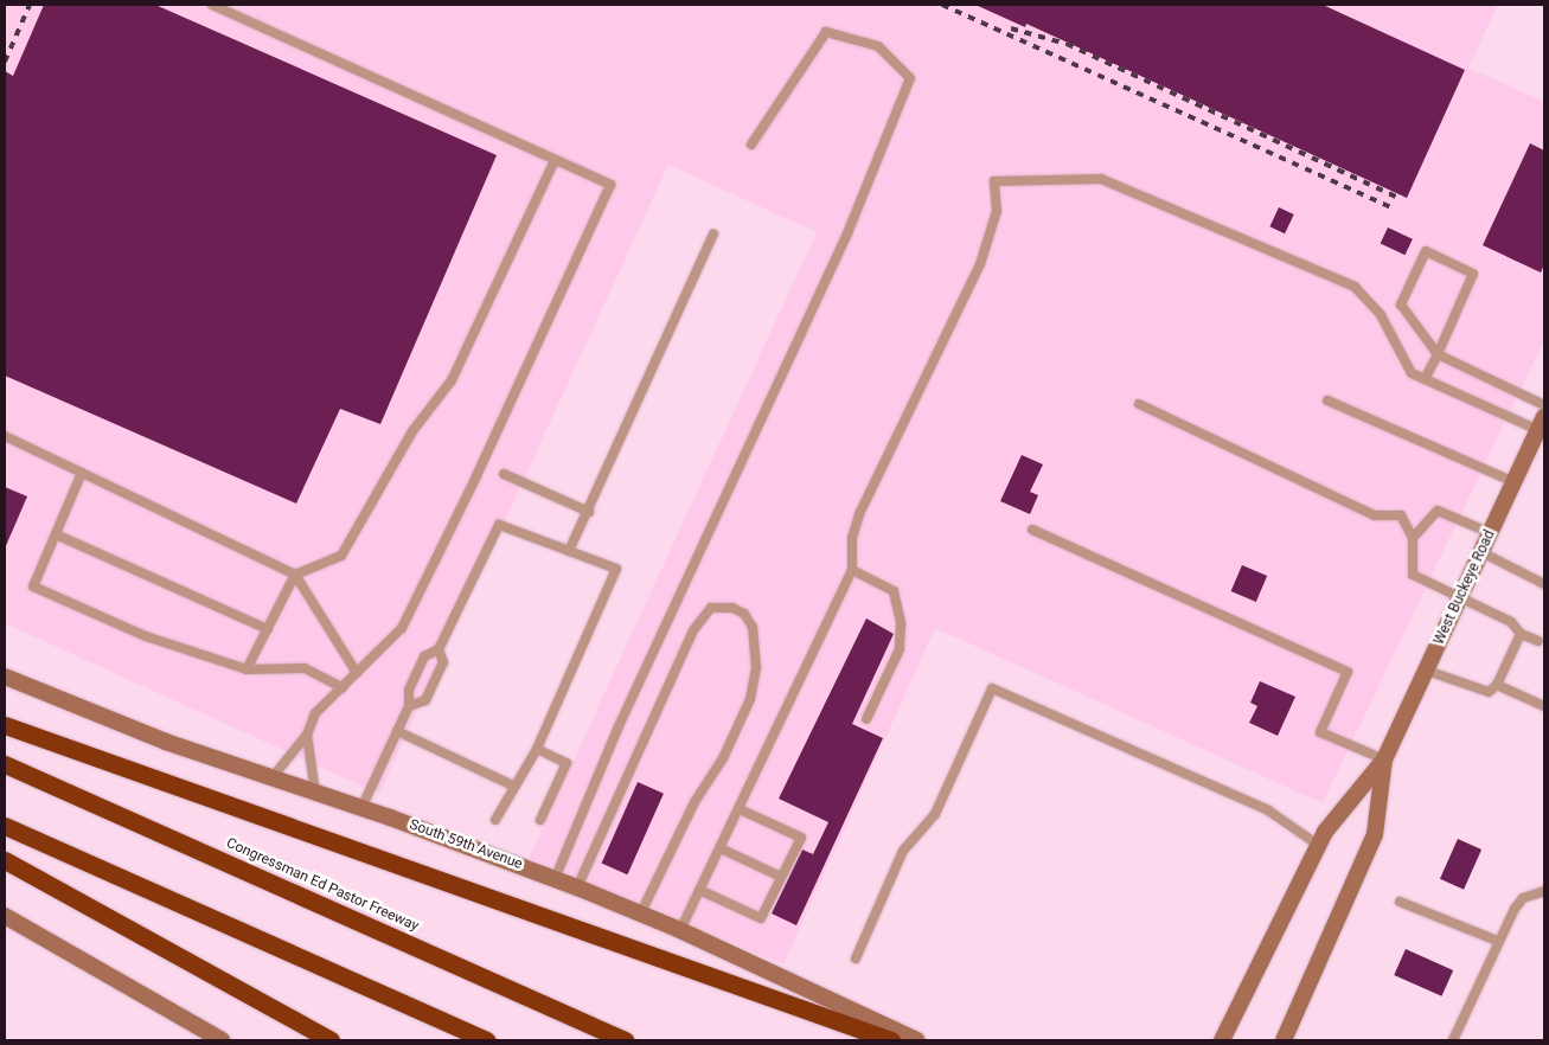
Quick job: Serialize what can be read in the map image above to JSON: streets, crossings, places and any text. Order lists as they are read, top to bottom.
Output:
{
  "streets": {
    "highway": ["Congressman Ed Pastor Freeway"],
    "main road": ["West Buckeye Road", "South 59th Avenue"]
  }
}
